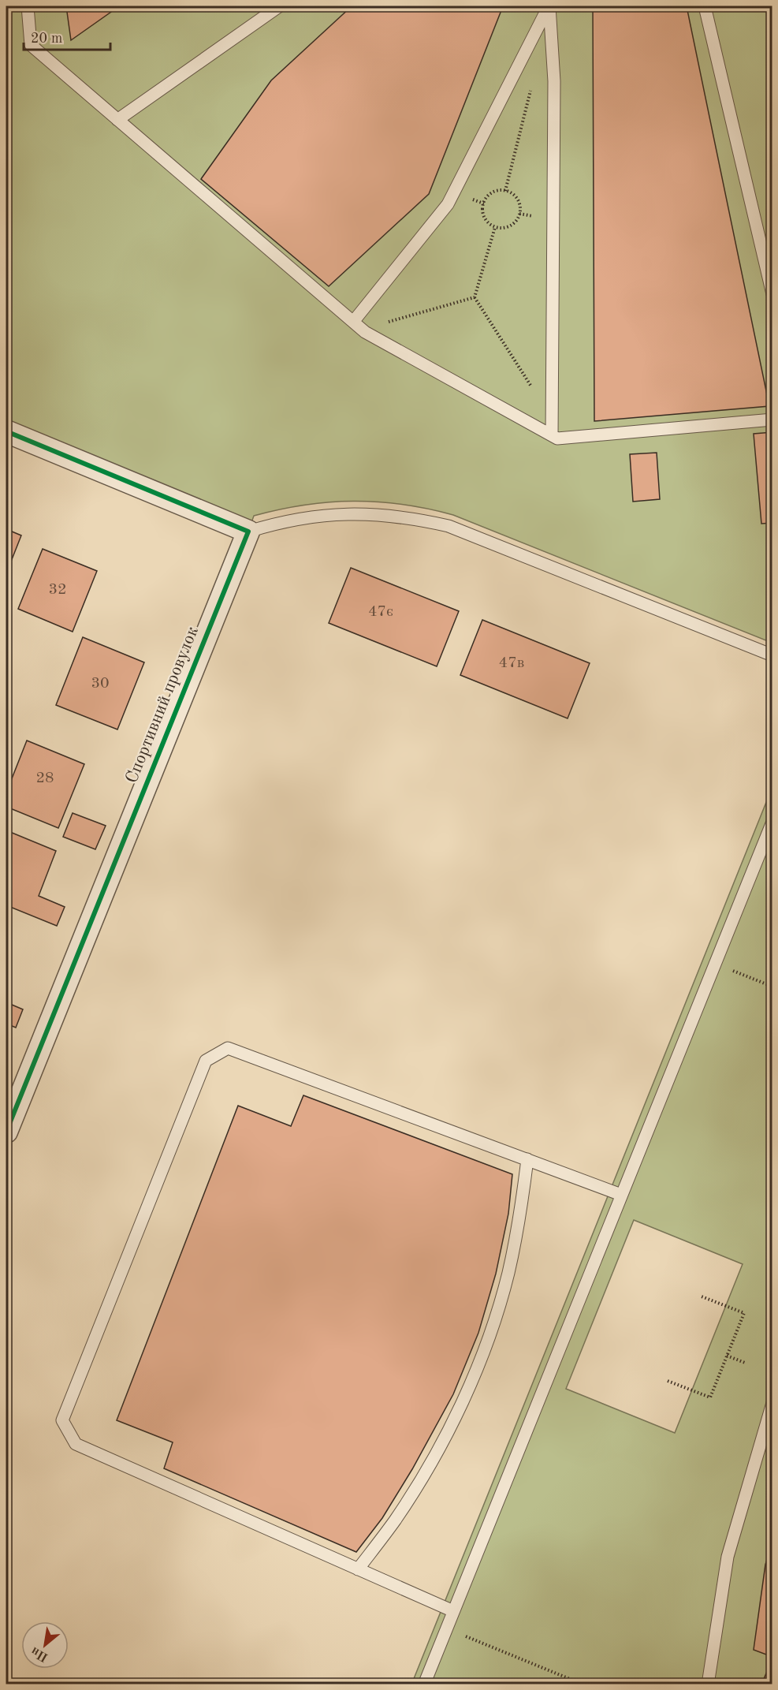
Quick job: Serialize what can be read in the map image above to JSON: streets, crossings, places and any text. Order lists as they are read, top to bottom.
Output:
{
  "streets": {
    "street": ["Спортивний провулок"]
  },
  "house_numbers": [
    "32",
    "47є",
    "47в",
    "30",
    "28"
  ],
  "scale_bar": "20 m",
  "north": "bottom left"
}
